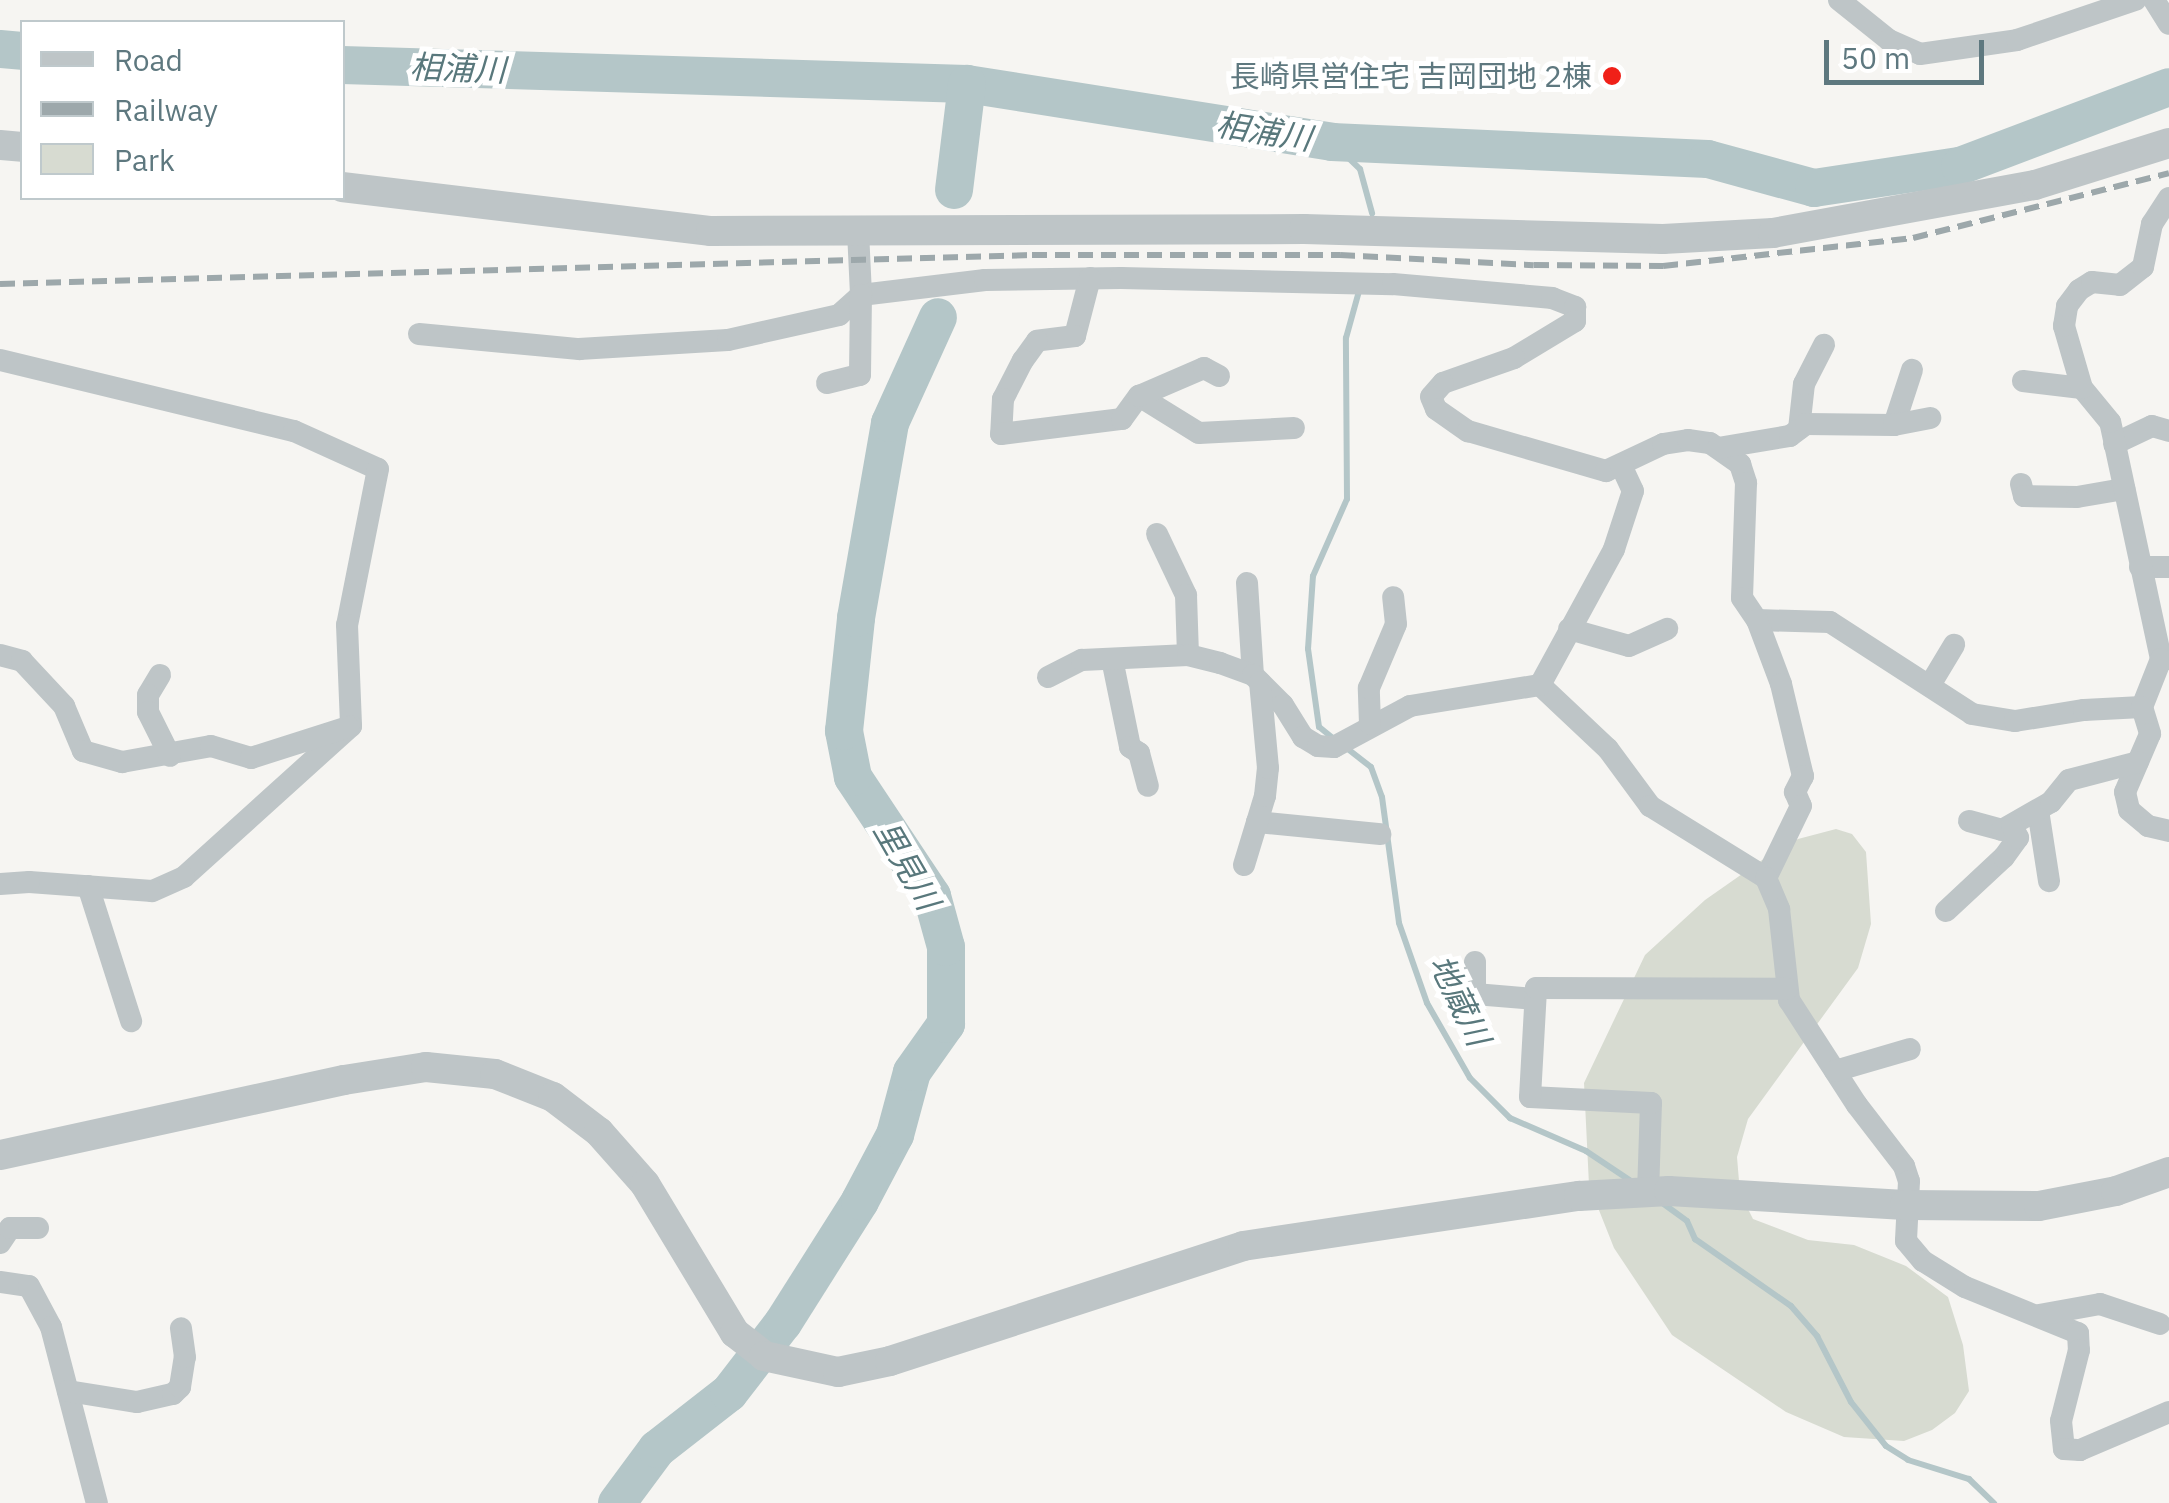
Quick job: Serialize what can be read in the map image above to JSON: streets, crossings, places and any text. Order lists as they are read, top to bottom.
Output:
{
  "water": ["相浦川", "里見川", "地蔵川"],
  "places": ["長崎県営住宅 吉岡団地 2棟"],
  "legend": ["Road", "Railway", "Park"],
  "scale_bar": "50 m"
}
